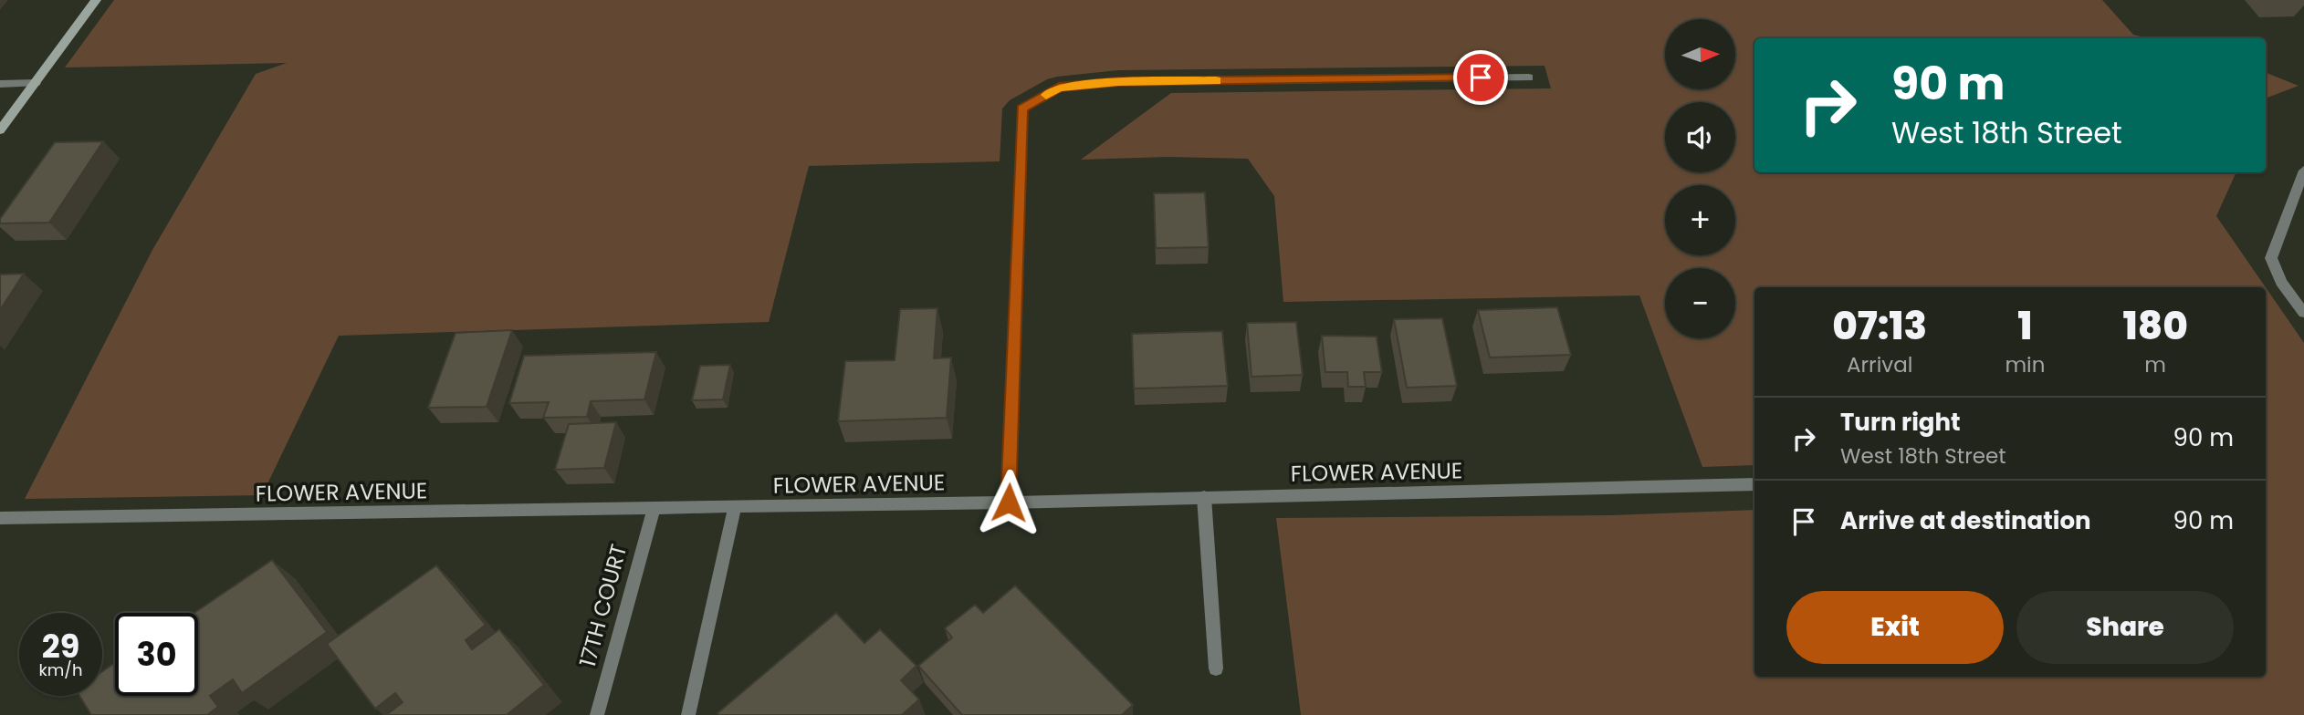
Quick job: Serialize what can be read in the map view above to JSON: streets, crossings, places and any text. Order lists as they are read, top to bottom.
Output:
{
  "streets": {
    "street": ["FLOWER AVENUE", "17TH COURT"]
  },
  "crossings": [
    ["FLOWER AVENUE", "17TH COURT"]
  ],
  "north": "right",
  "page": {
    "map_buttons": ["+", "−"],
    "turn": ["90 m", "West 18th Street"],
    "eta": [
      "07:13",
      "Arrival",
      "1",
      "min",
      "180",
      "m"
    ],
    "list": [
      {
        "name": "Turn right",
        "note": "West 18th Street",
        "value": "90 m"
      },
      {
        "name": "Arrive at destination",
        "value": "90 m"
      }
    ],
    "buttons": ["Exit", "Share"],
    "speed": "29 km/h",
    "limit": "30"
  }
}
